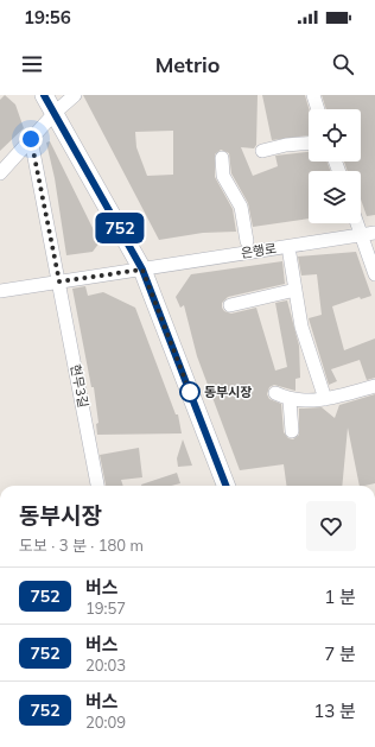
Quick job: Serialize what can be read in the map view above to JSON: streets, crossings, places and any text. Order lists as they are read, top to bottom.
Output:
{
  "streets": {
    "street": ["은행로", "현무3길"]
  },
  "places": ["동부시장"],
  "lines": ["bus line 752"],
  "page": {
    "status": "19:56",
    "header": "Metrio",
    "on_map": "752",
    "heading": ["동부시장", "도보 · 3 분 · 180 m"],
    "list": [
      {
        "mark": "752",
        "name": "버스",
        "note": "19:57",
        "value": "1 분"
      },
      {
        "mark": "752",
        "name": "버스",
        "note": "20:03",
        "value": "7 분"
      },
      {
        "mark": "752",
        "name": "버스",
        "note": "20:09",
        "value": "13 분"
      }
    ]
  }
}
